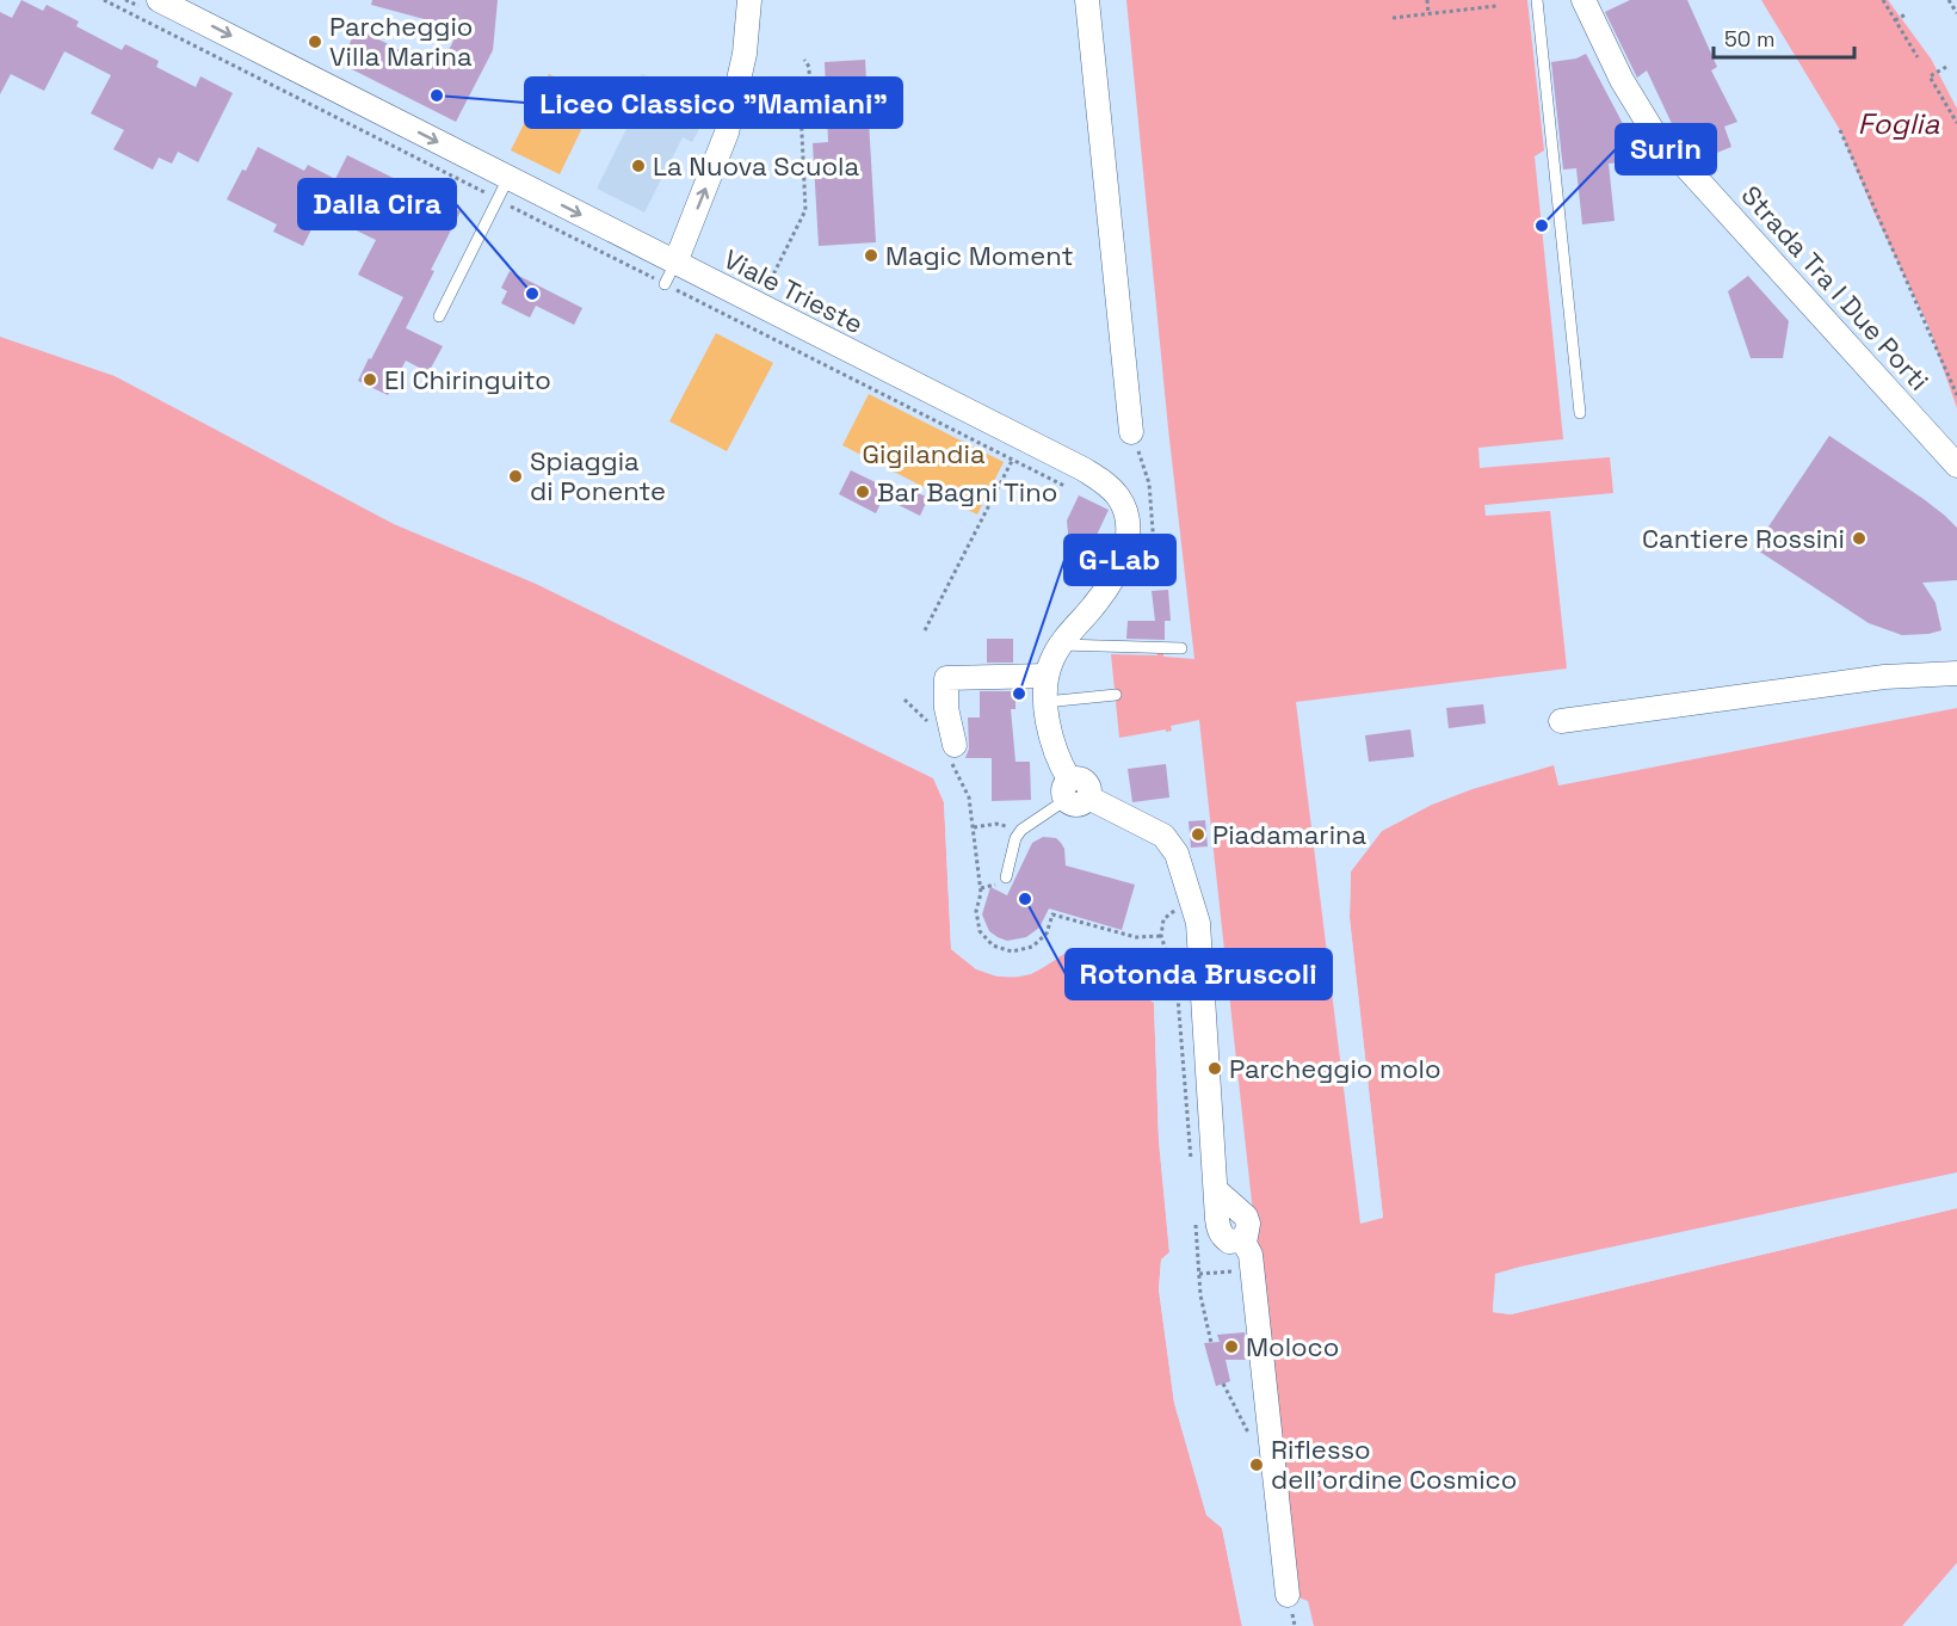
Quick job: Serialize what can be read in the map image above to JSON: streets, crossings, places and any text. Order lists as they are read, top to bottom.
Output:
{
  "streets": {
    "street": ["Strada Tra I Due Porti", "Viale Trieste"]
  },
  "one_way": ["Viale Trieste"],
  "water": ["Foglia"],
  "parks": ["Gigilandia"],
  "places": [
    "Parcheggio Villa Marina",
    "Liceo Classico \"Mamiani\"",
    "La Nuova Scuola",
    "Surin",
    "Magic Moment",
    "Dalla Cira",
    "El Chiringuito",
    "Spiaggia di Ponente",
    "Bar Bagni Tino",
    "Cantiere Rossini",
    "G-Lab",
    "Piadamarina",
    "Rotonda Bruscoli",
    "Parcheggio molo",
    "Moloco",
    "Riflesso dell'ordine Cosmico"
  ],
  "scale_bar": "50 m"
}
